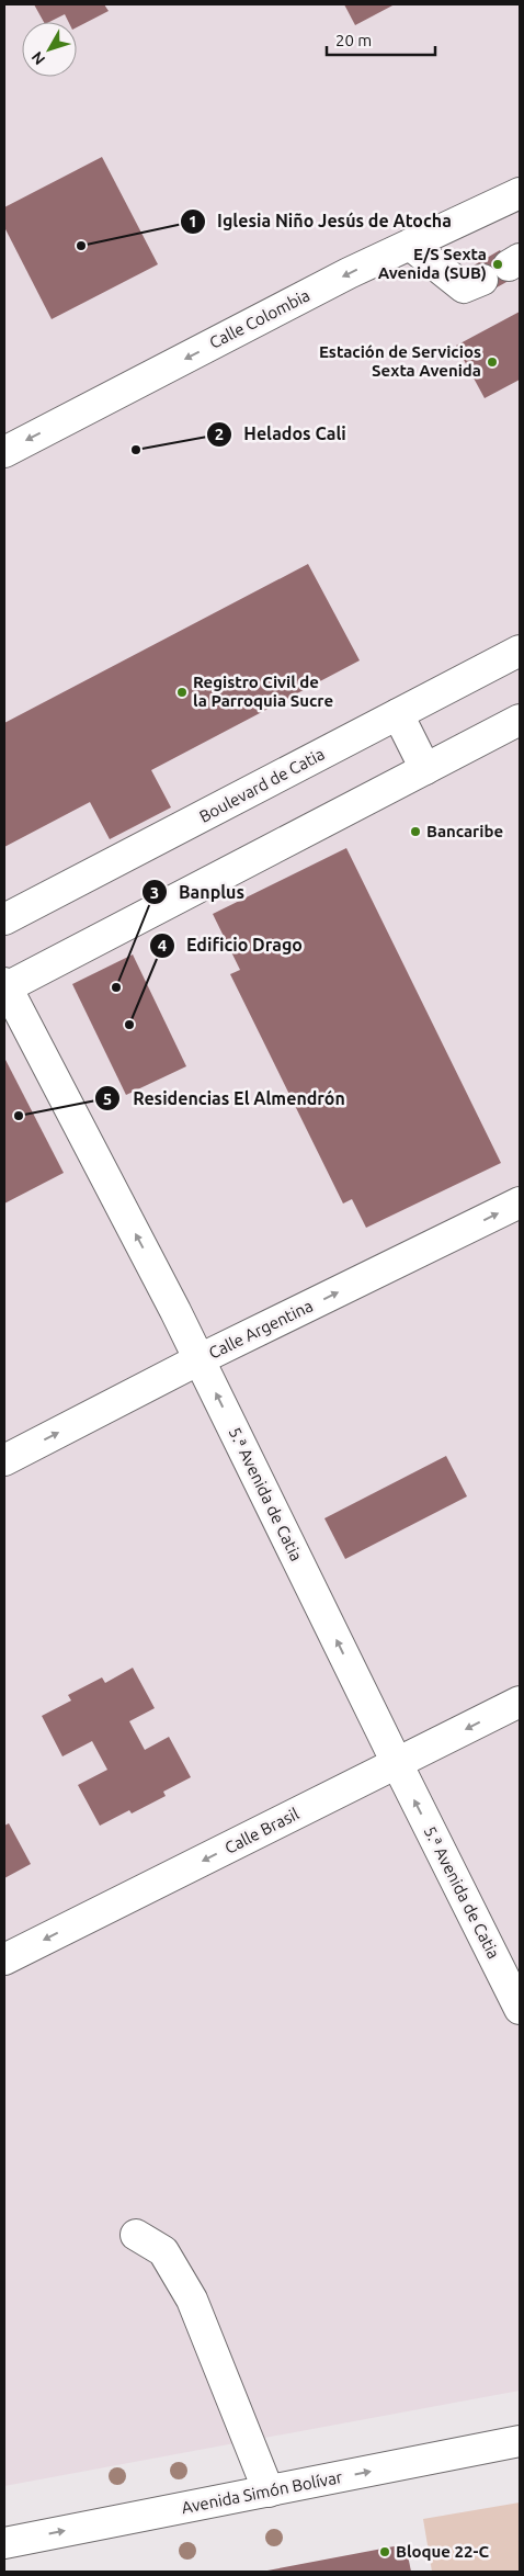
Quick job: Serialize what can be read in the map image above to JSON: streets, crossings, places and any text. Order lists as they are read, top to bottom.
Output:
{
  "streets": {
    "street": [
      "Calle Colombia",
      "Boulevard de Catia",
      "Calle Argentina",
      "5.ª Avenida de Catia",
      "Calle Brasil",
      "Avenida Simón Bolívar"
    ]
  },
  "crossings": [
    ["Calle Argentina", "5.ª Avenida de Catia"],
    ["5.ª Avenida de Catia", "Calle Brasil"]
  ],
  "one_way": [
    "Calle Colombia",
    "Calle Argentina",
    "5.ª Avenida de Catia",
    "Calle Brasil",
    "Avenida Simón Bolívar"
  ],
  "places": [
    "Iglesia Niño Jesús de Atocha",
    "E/S Sexta Avenida (SUB)",
    "Estación de Servicios Sexta Avenida",
    "Helados Cali",
    "Registro Civil de la Parroquia Sucre",
    "Bancaribe",
    "Banplus",
    "Edificio Drago",
    "Residencias El Almendrón",
    "Bloque 22-C"
  ],
  "scale_bar": "20 m",
  "north": "bottom left"
}
